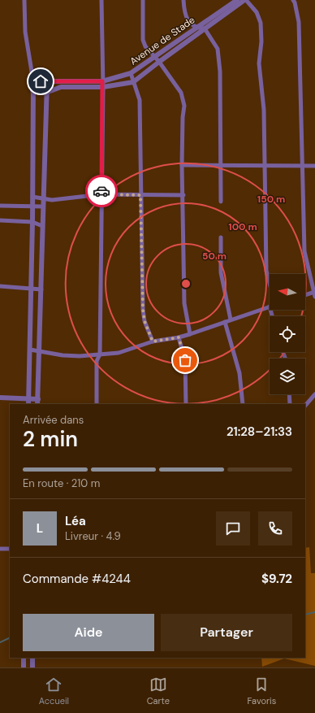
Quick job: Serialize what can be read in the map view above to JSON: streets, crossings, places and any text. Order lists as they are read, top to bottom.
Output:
{
  "streets": {
    "street": ["Avenue de Stade"]
  },
  "north": "left",
  "page": {
    "heading": ["2 min", "Arrivée dans", "21:28–21:33"],
    "panel": [
      "Léa",
      "Livreur · 4.9",
      "Commande #4244",
      "$9.72"
    ],
    "bar": "En route · 210 m",
    "round": "L",
    "buttons": ["Aide", "Partager"],
    "tabs": ["Accueil", "Carte", "Favoris"]
  },
  "rings": ["150 m", "100 m", "50 m"]
}
